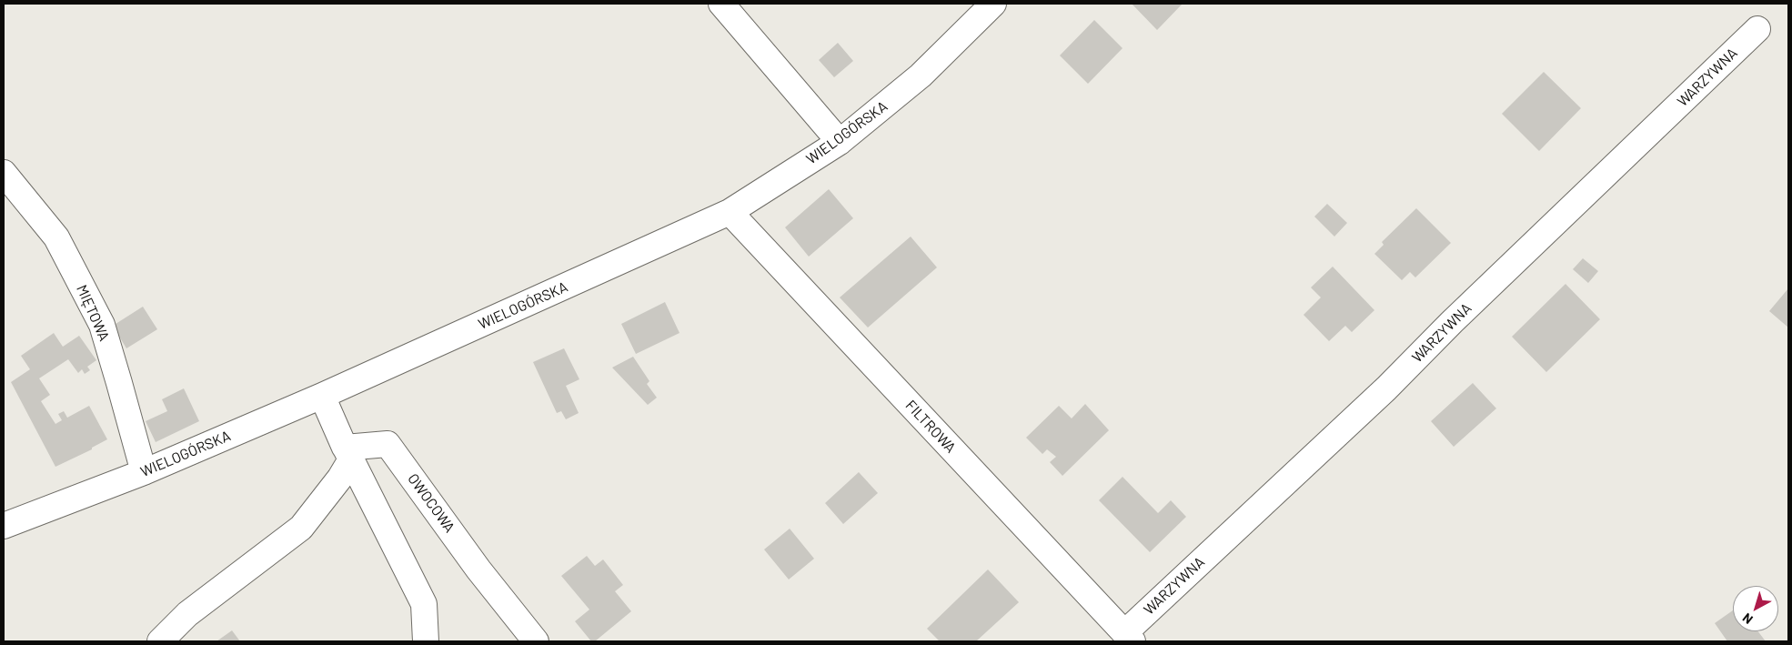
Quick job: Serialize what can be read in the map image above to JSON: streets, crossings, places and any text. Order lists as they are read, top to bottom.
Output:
{
  "streets": {
    "street": [
      "WARZYWNA",
      "WIELOGÓRSKA",
      "MIĘTOWA",
      "FILTROWA",
      "OWOCOWA"
    ]
  },
  "crossings": [
    ["WARZYWNA", "FILTROWA"],
    ["WIELOGÓRSKA", "MIĘTOWA"],
    ["WIELOGÓRSKA", "FILTROWA"]
  ],
  "north": "bottom left"
}
